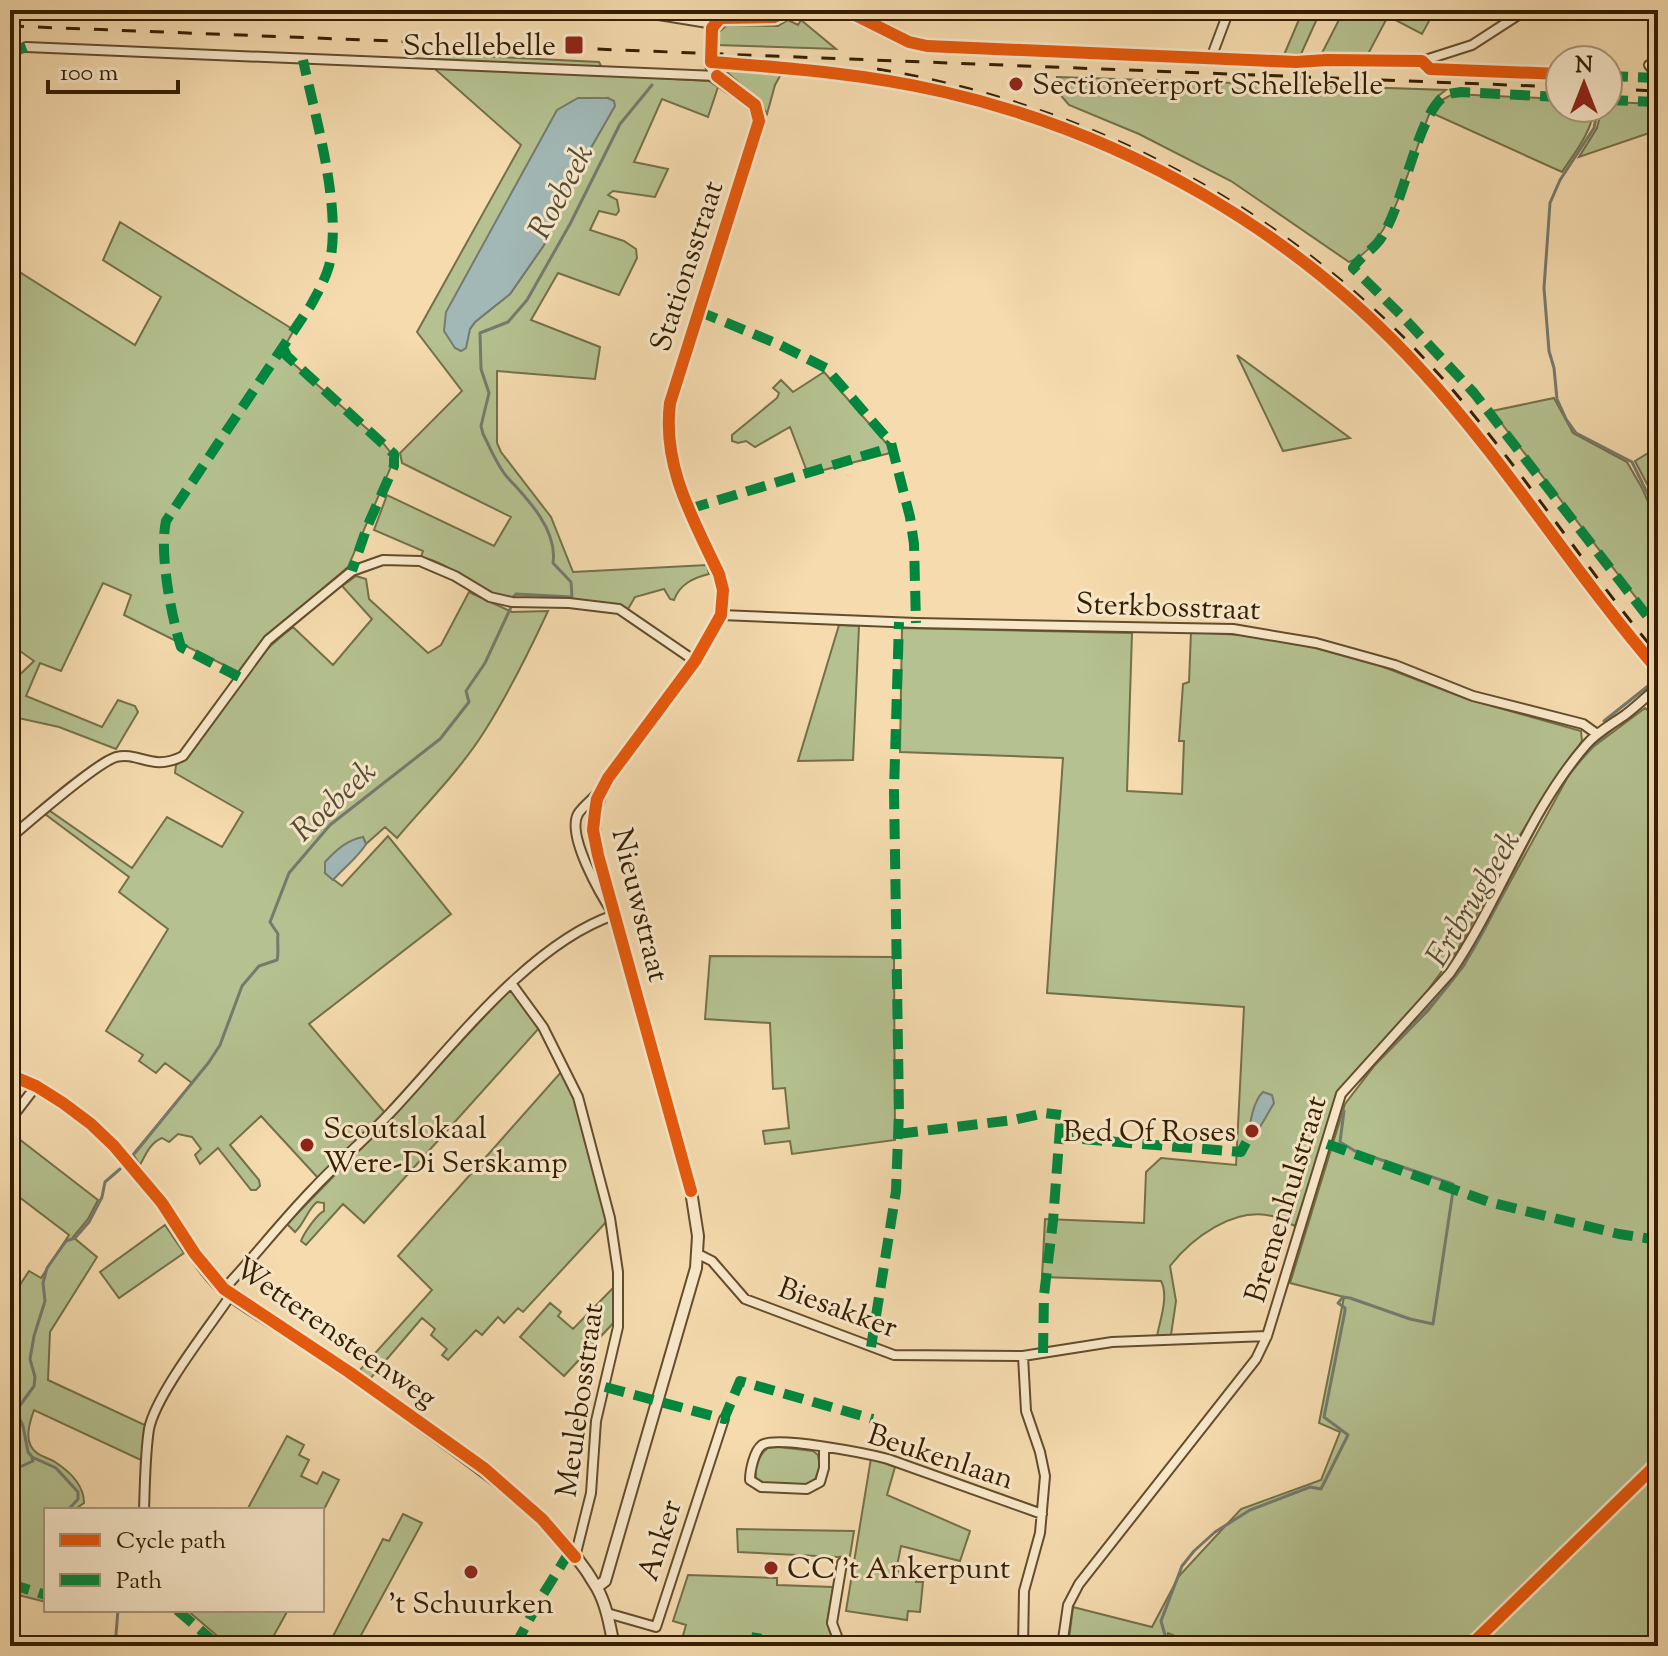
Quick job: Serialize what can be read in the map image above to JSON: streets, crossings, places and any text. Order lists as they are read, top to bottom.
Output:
{
  "streets": {
    "street": [
      "Stationsstraat",
      "Sterkbosstraat",
      "Nieuwstraat",
      "Bremenhulstraat",
      "Biesakker",
      "Wetterensteenweg",
      "Meulebosstraat",
      "Beukenlaan",
      "Anker"
    ]
  },
  "crossings": [
    ["Stationsstraat", "Sterkbosstraat"],
    ["Stationsstraat", "Nieuwstraat"],
    ["Sterkbosstraat", "Nieuwstraat"],
    ["Sterkbosstraat", "Bremenhulstraat"],
    ["Nieuwstraat", "Biesakker"],
    ["Nieuwstraat", "Wetterensteenweg"],
    ["Nieuwstraat", "Anker"],
    ["Bremenhulstraat", "Biesakker"],
    ["Wetterensteenweg", "Meulebosstraat"],
    ["Wetterensteenweg", "Anker"]
  ],
  "water": ["Roebeek", "Ertbrugbeek"],
  "places": {
    "transit": ["Schellebelle"],
    "other": [
      "Sectioneerport Schellebelle",
      "Bed Of Roses",
      "Scoutslokaal Were-Di Serskamp",
      "CC 't Ankerpunt",
      "'t Schuurken"
    ]
  },
  "legend": ["Cycle path", "Path"],
  "scale_bar": "100 m",
  "north": "top"
}
